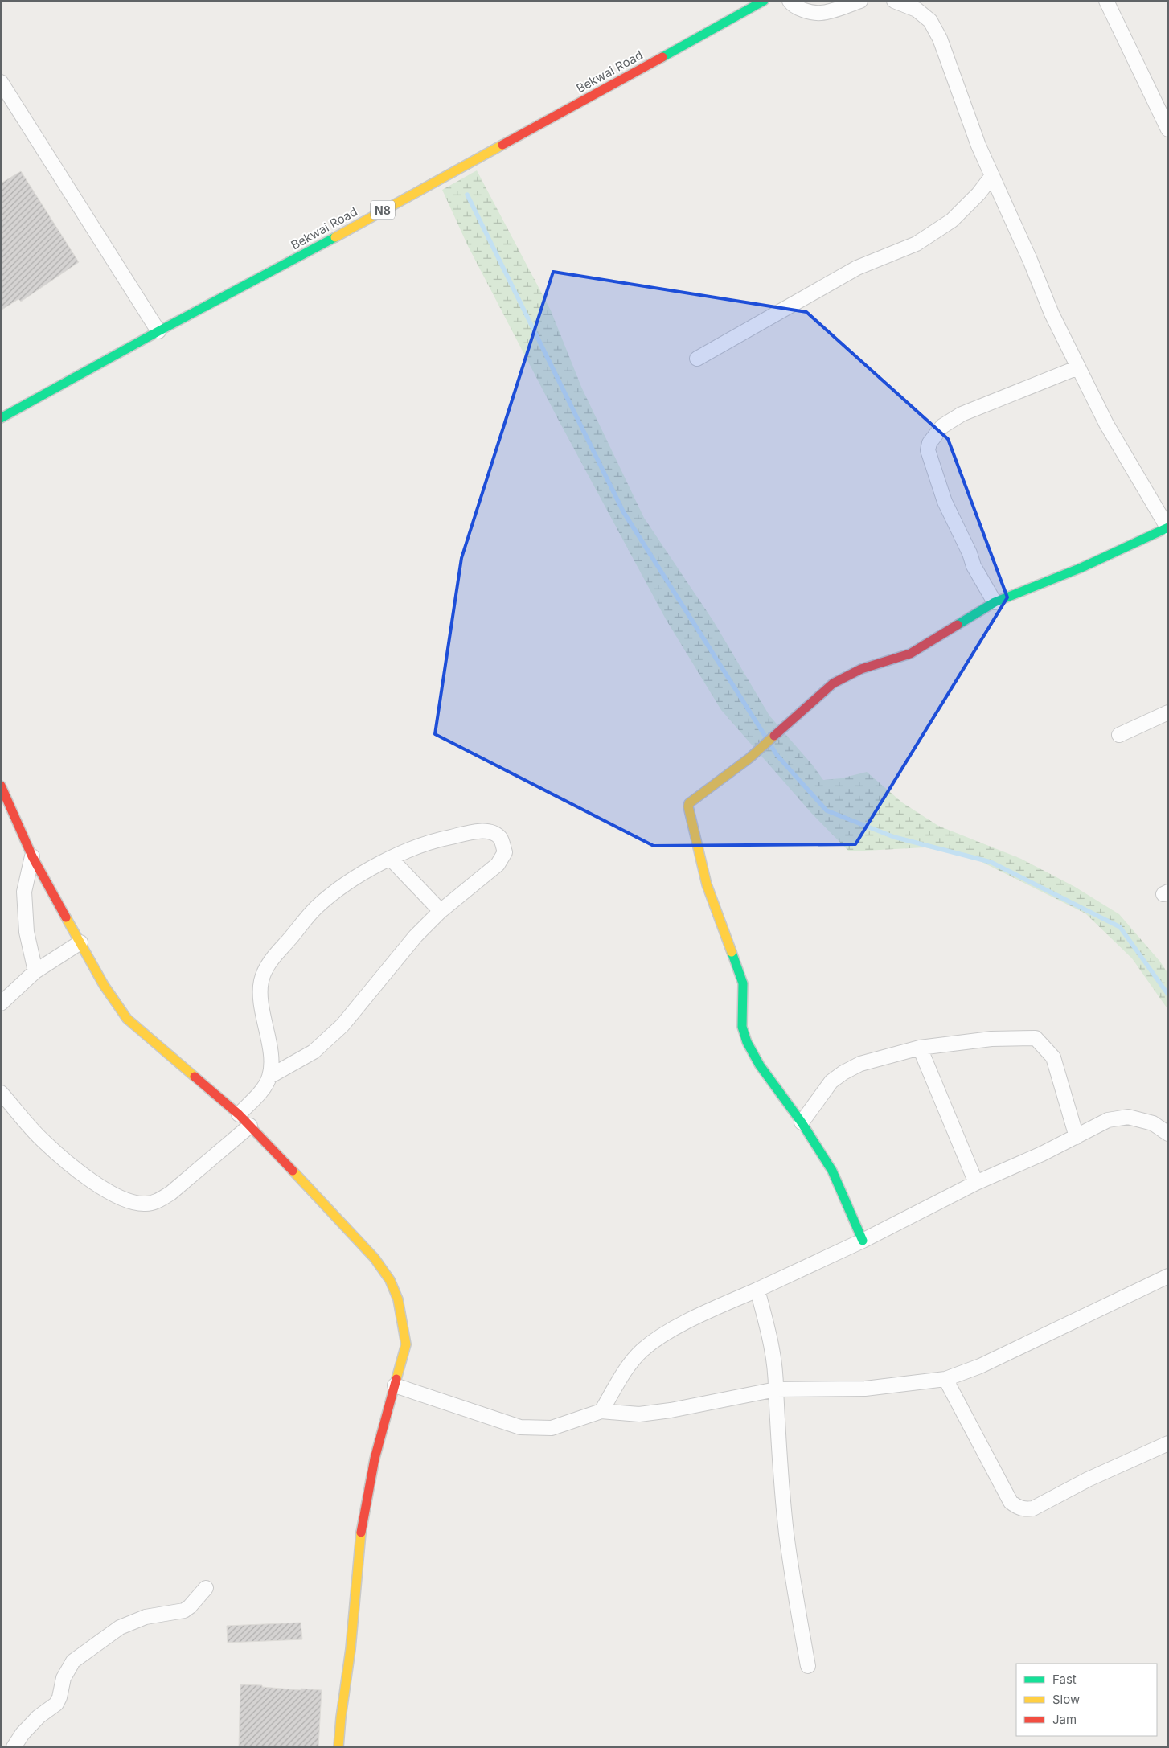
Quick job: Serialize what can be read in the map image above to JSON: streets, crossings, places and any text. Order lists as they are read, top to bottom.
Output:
{
  "streets": {
    "main road": ["Bekwai Road", "N8"]
  },
  "legend": ["Fast", "Slow", "Jam"]
}
